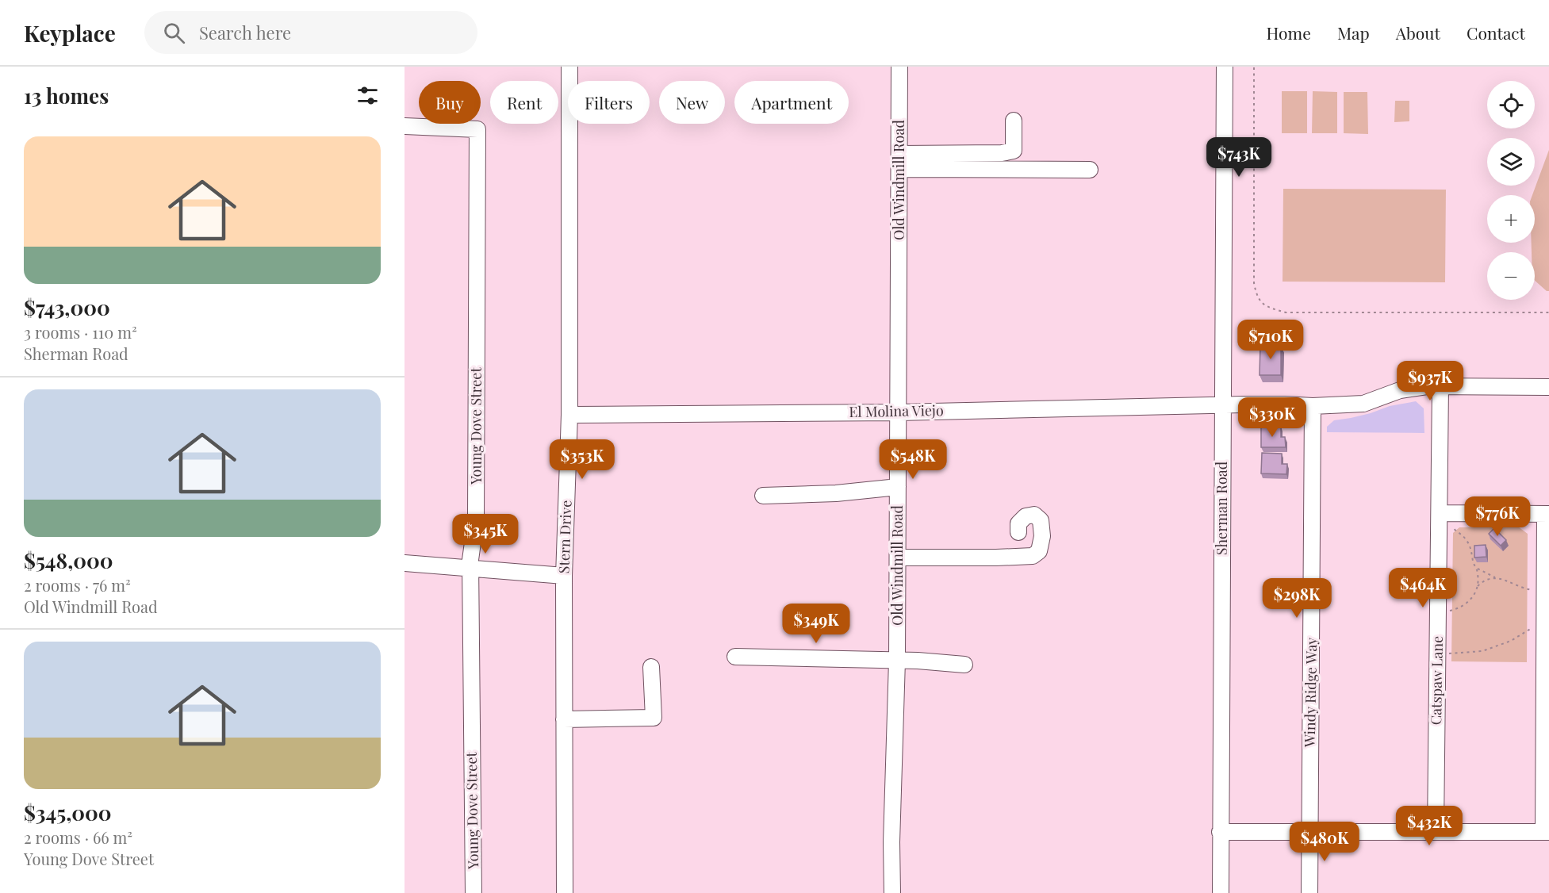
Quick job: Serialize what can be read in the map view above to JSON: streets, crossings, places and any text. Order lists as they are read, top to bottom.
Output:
{
  "streets": {
    "street": [
      "Old Windmill Road",
      "El Molina Viejo",
      "Young Dove Street",
      "Sherman Road",
      "Stern Drive",
      "Catspaw Lane",
      "Windy Ridge Way"
    ]
  },
  "crossings": [
    ["Old Windmill Road", "El Molina Viejo"],
    ["El Molina Viejo", "Sherman Road"],
    ["El Molina Viejo", "Stern Drive"],
    ["El Molina Viejo", "Catspaw Lane"],
    ["El Molina Viejo", "Windy Ridge Way"]
  ],
  "page": {
    "header": "Keyplace",
    "search": "Search here",
    "nav": [
      "Home",
      "Map",
      "About",
      "Contact"
    ],
    "heading": "13 homes",
    "map_buttons": ["+", "−"],
    "chip": [
      "Buy",
      "Rent",
      "Filters",
      "New",
      "Apartment"
    ],
    "list": [
      {
        "name": "$743,000",
        "note": "3 rooms · 110 m² · Sherman Road"
      },
      {
        "name": "$548,000",
        "note": "2 rooms · 76 m² · Old Windmill Road"
      },
      {
        "name": "$345,000",
        "note": "2 rooms · 66 m² · Young Dove Street"
      }
    ],
    "price": [
      "$743K",
      "$710K",
      "$937K",
      "$330K",
      "$353K",
      "$548K",
      "$776K",
      "$345K",
      "$464K",
      "$298K",
      "$349K",
      "$432K",
      "$480K"
    ]
  }
}
